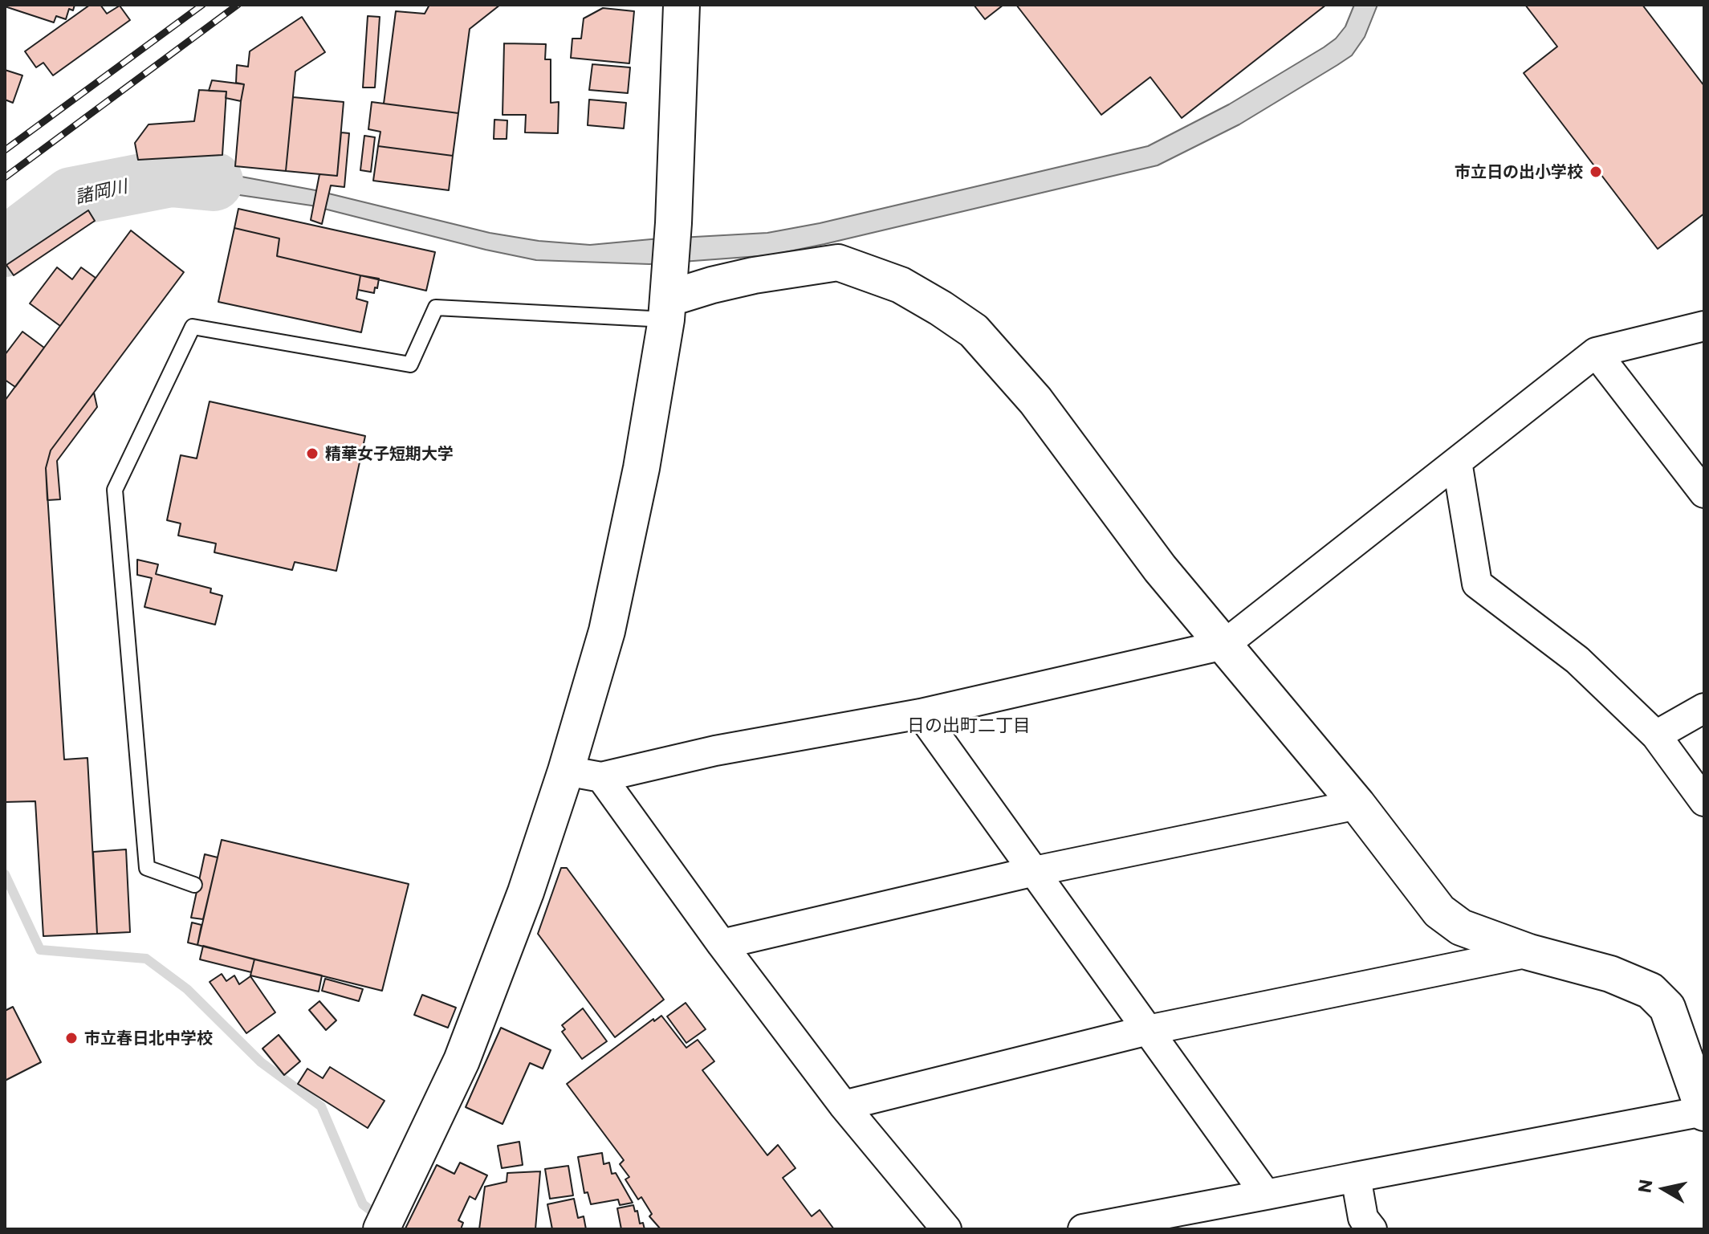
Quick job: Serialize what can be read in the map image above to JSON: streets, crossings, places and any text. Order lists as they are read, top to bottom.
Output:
{
  "districts": ["日の出町二丁目"],
  "water": ["諸岡川"],
  "places": ["市立日の出小学校", "精華女子短期大学", "市立春日北中学校"],
  "north": "left"
}
